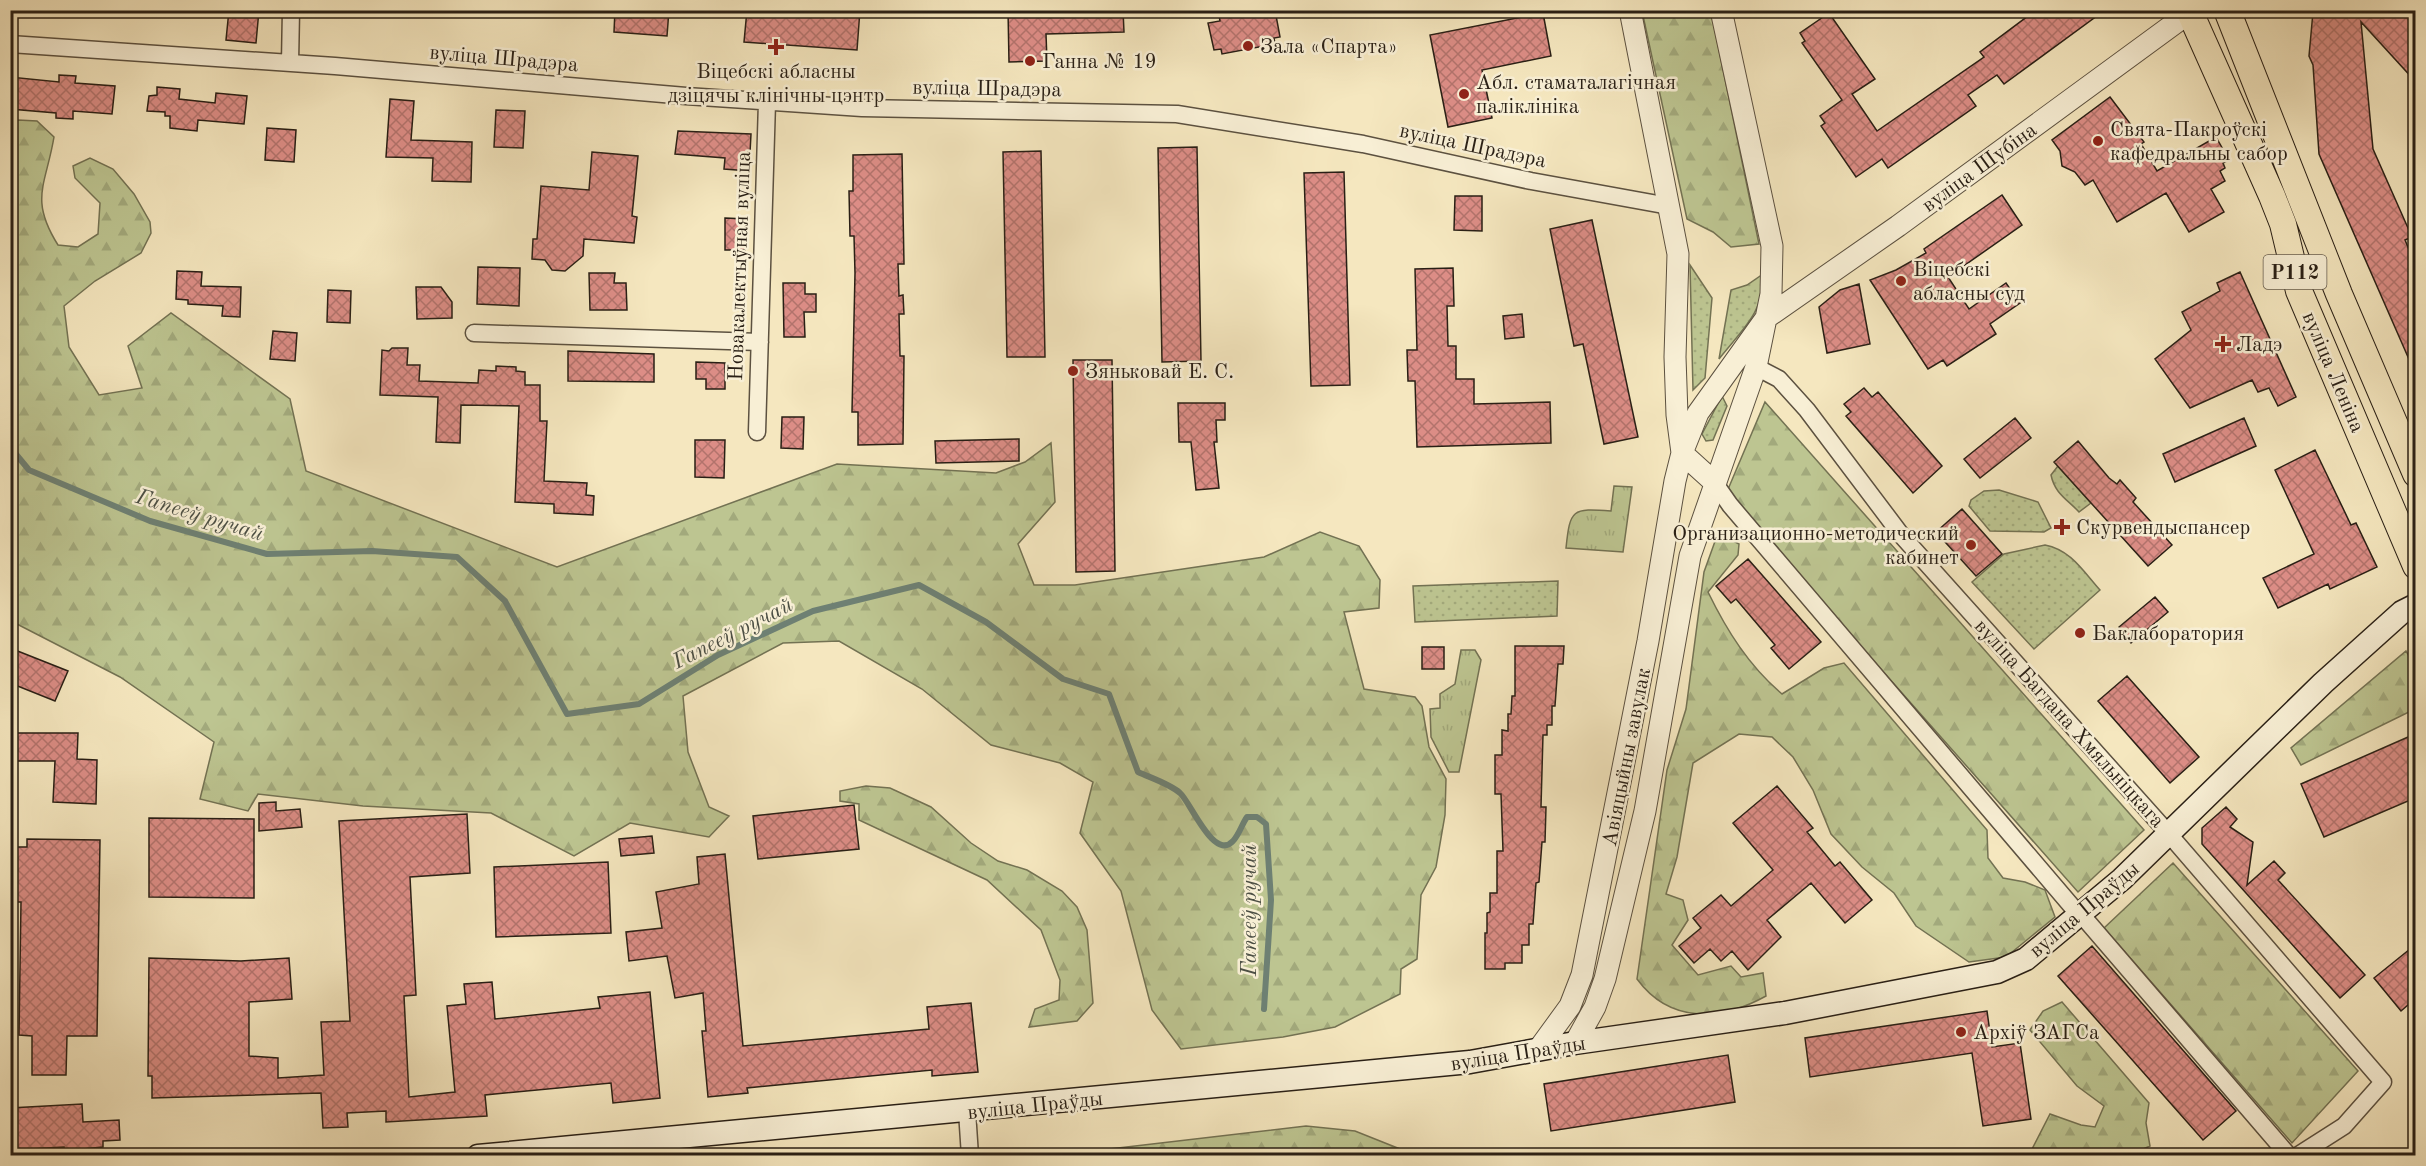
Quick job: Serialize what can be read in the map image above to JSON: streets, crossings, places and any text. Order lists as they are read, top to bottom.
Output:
{
  "streets": {
    "main road": ["Р112", "вуліца Леніна", "вуліца Праўды"],
    "street": [
      "вуліца Шрадэра",
      "вуліца Шубіна",
      "Новакалектыўная вуліца",
      "вуліца Багдана Хмяльніцкага",
      "Авіяцыйны завулак"
    ]
  },
  "crossings": [
    ["вуліца Шрадэра", "Новакалектыўная вуліца"],
    ["вуліца Шубіна", "вуліца Леніна"],
    ["вуліца Багдана Хмяльніцкага", "вуліца Праўды"],
    ["Авіяцыйны завулак", "вуліца Праўды"]
  ],
  "water": ["Гапееў ручай"],
  "places": {
    "other": [
      "Зала «Спарта»",
      "Ганна № 19",
      "Абл. стаматалагічная паліклініка",
      "Свята-Пакроўскі кафедральны сабор",
      "Віцебскі абласны суд",
      "Зяньковай Е. С.",
      "Организационно-методический кабинет",
      "Баклаборатория",
      "Архіў ЗАГСа"
    ],
    "health": ["Віцебскі абласны дзіцячы клінічны цэнтр", "Ладэ", "Скурвендыспансер"]
  }
}
